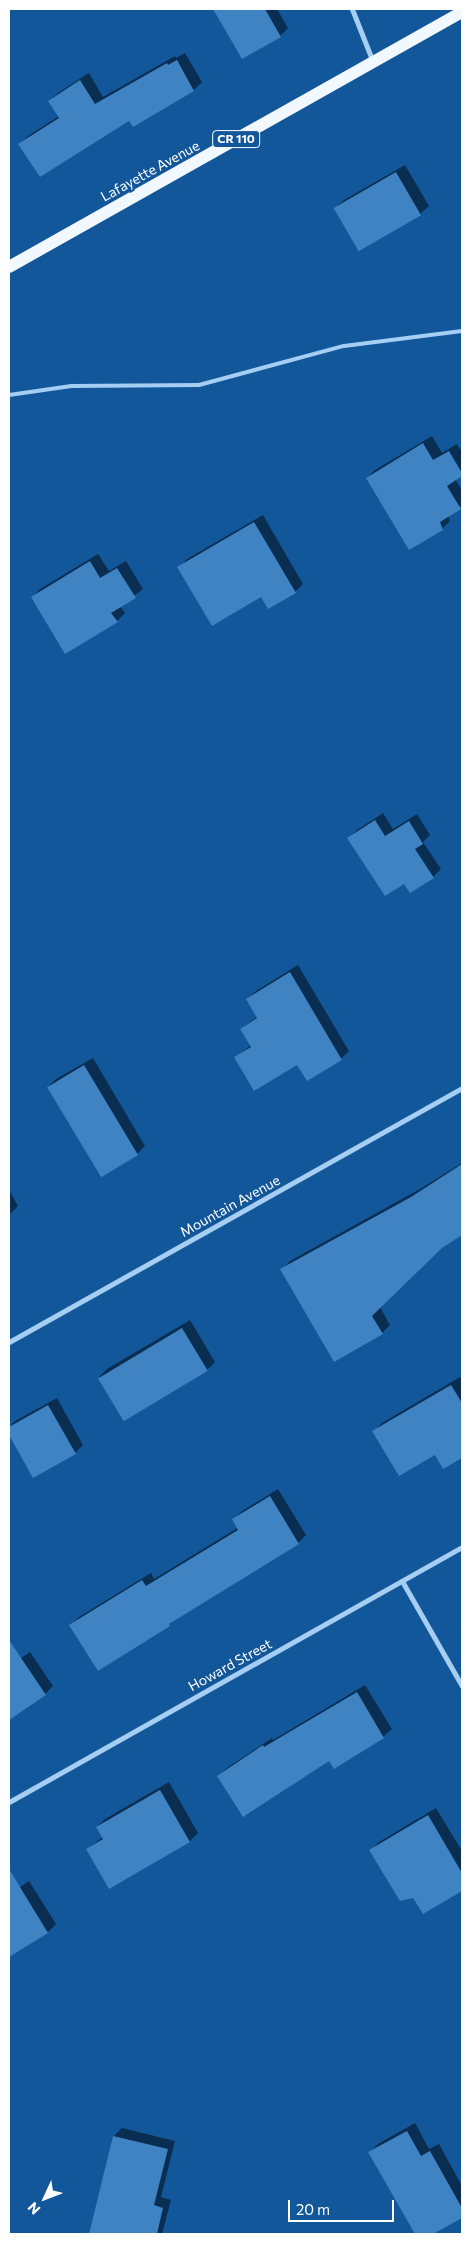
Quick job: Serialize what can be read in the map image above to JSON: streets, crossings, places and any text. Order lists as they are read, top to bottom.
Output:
{
  "streets": {
    "main road": ["CR 110", "Lafayette Avenue"],
    "street": ["Mountain Avenue", "Howard Street"]
  },
  "scale_bar": "20 m",
  "north": "bottom left"
}
